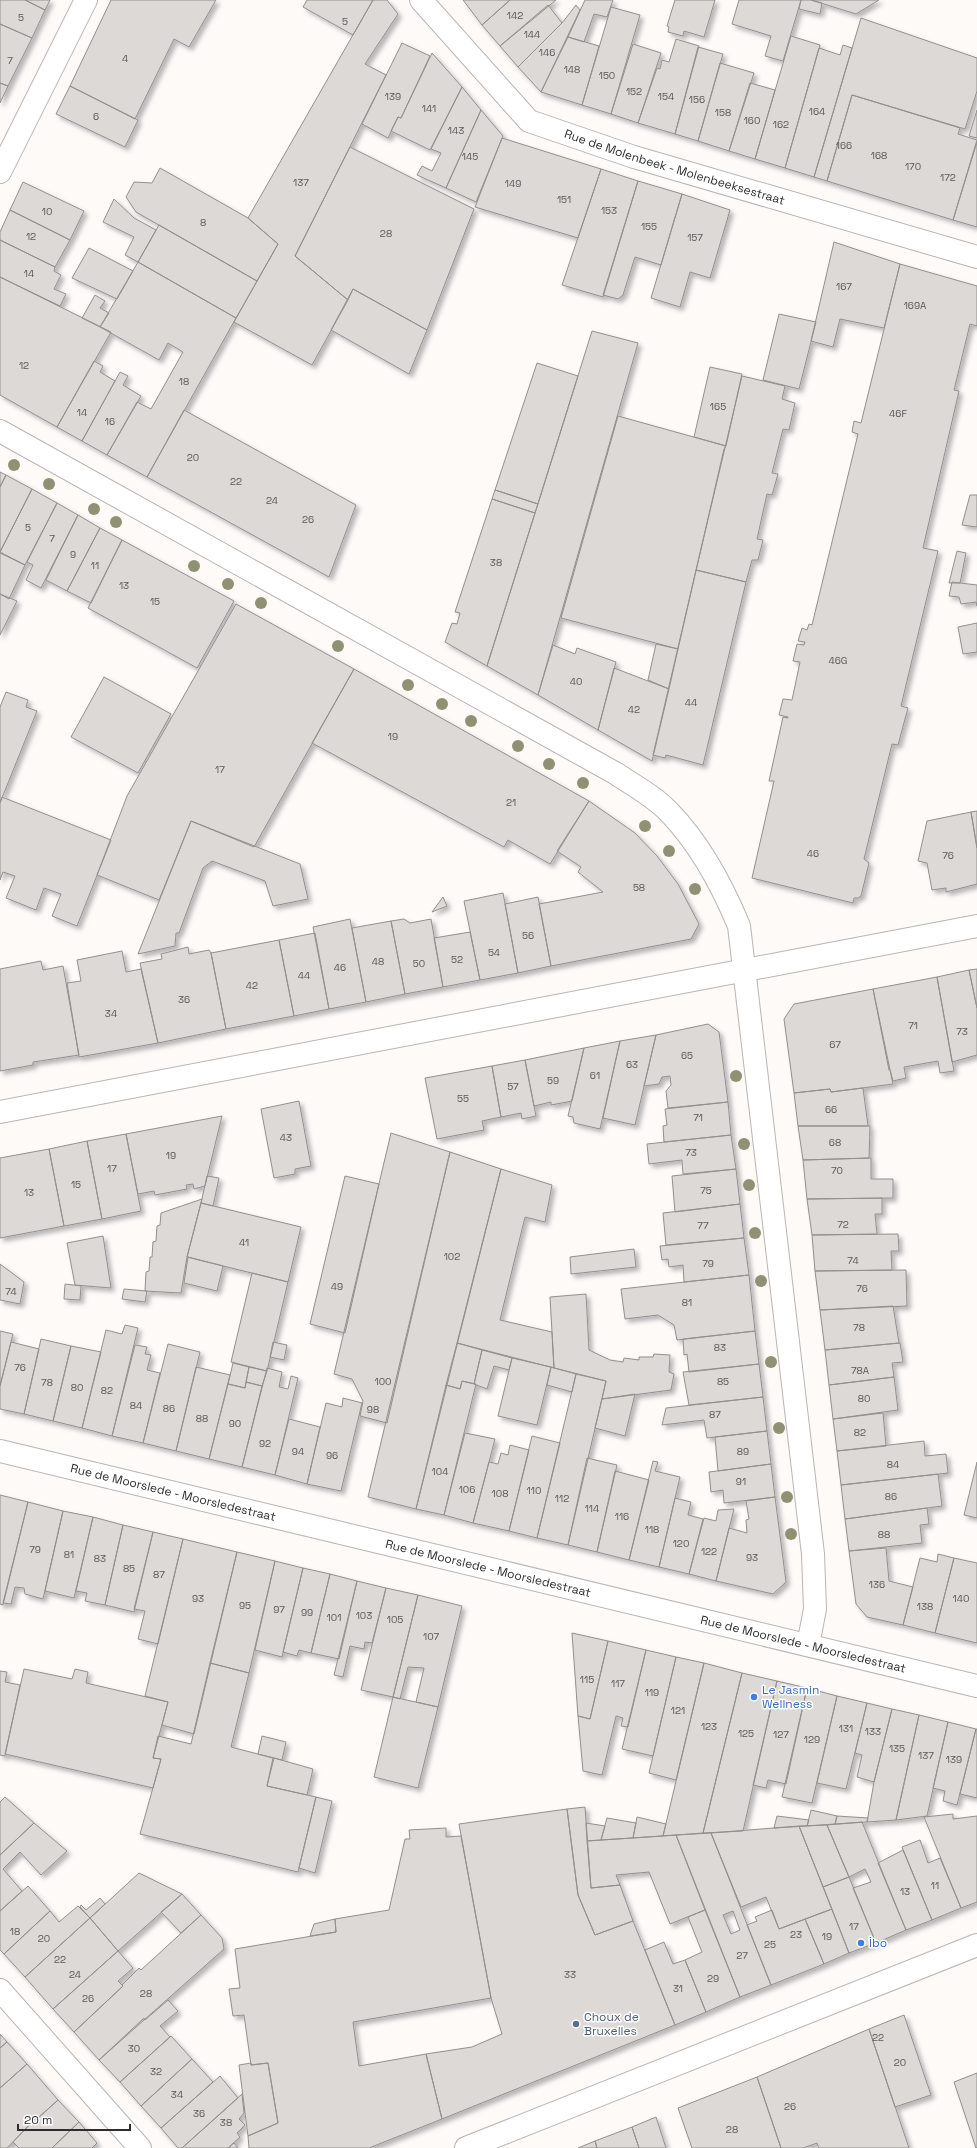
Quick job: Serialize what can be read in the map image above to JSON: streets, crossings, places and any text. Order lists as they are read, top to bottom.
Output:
{
  "streets": {
    "street": ["Rue de Molenbeek - Molenbeeksestraat", "Rue de Moorslede - Moorsledestraat"]
  },
  "places": ["Le Jasmin Wellness", "İbo", "Choux de Bruxelles"],
  "house_numbers": [
    "142",
    "5",
    "5",
    "144",
    "146",
    "4",
    "7",
    "148",
    "150",
    "152",
    "139",
    "154",
    "156",
    "141",
    "164",
    "158",
    "6",
    "160",
    "162",
    "143",
    "166",
    "168",
    "145",
    "170",
    "172",
    "137",
    "149",
    "151",
    "153",
    "10",
    "8",
    "155",
    "28",
    "12",
    "157",
    "14",
    "167",
    "169A",
    "12",
    "18",
    "165",
    "14",
    "46F",
    "16",
    "20",
    "22",
    "24",
    "26",
    "5",
    "7",
    "9",
    "38",
    "11",
    "13",
    "15",
    "46G",
    "40",
    "44",
    "42",
    "19",
    "17",
    "21",
    "46",
    "76",
    "58",
    "56",
    "54",
    "52",
    "48",
    "50",
    "46",
    "44",
    "42",
    "36",
    "34",
    "71",
    "73",
    "67",
    "65",
    "63",
    "61",
    "59",
    "57",
    "55",
    "66",
    "71",
    "43",
    "68",
    "73",
    "19",
    "17",
    "70",
    "15",
    "75",
    "13",
    "72",
    "77",
    "41",
    "102",
    "74",
    "79",
    "49",
    "76",
    "74",
    "81",
    "78",
    "83",
    "76",
    "78A",
    "100",
    "85",
    "78",
    "80",
    "82",
    "80",
    "84",
    "86",
    "98",
    "87",
    "88",
    "90",
    "82",
    "92",
    "94",
    "89",
    "96",
    "84",
    "104",
    "91",
    "106",
    "110",
    "108",
    "86",
    "112",
    "114",
    "116",
    "118",
    "88",
    "120",
    "79",
    "122",
    "81",
    "93",
    "83",
    "85",
    "87",
    "136",
    "93",
    "140",
    "95",
    "138",
    "97",
    "99",
    "103",
    "101",
    "105",
    "107",
    "115",
    "117",
    "119",
    "121",
    "123",
    "131",
    "133",
    "125",
    "127",
    "129",
    "135",
    "137",
    "139",
    "11",
    "13",
    "17",
    "18",
    "23",
    "19",
    "20",
    "25",
    "27",
    "22",
    "24",
    "33",
    "29",
    "31",
    "28",
    "26",
    "22",
    "30",
    "20",
    "32",
    "34",
    "26",
    "36",
    "38",
    "28"
  ],
  "scale_bar": "20 m"
}
